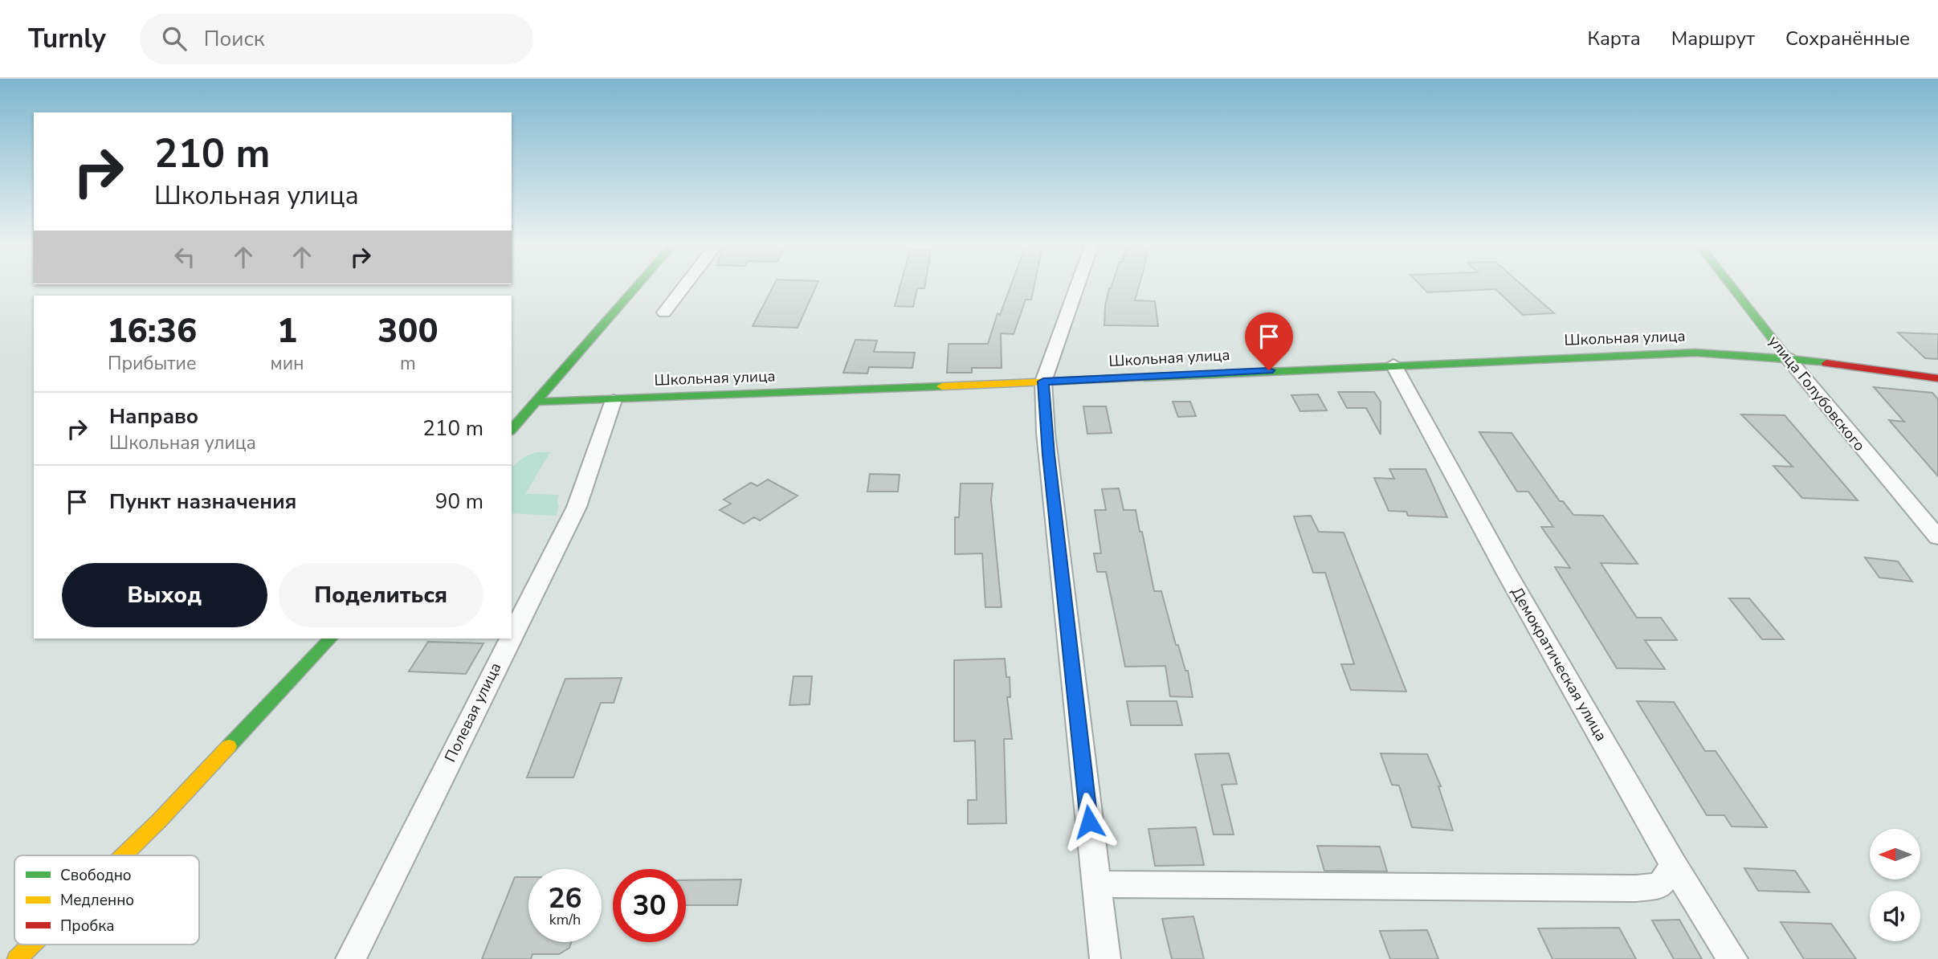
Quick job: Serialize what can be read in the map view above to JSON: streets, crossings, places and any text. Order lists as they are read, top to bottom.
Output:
{
  "streets": {
    "main road": ["Школьная улица", "улица Голубовского"],
    "street": ["Демократическая улица", "Полевая улица"]
  },
  "crossings": [
    ["Школьная улица", "улица Голубовского"],
    ["Школьная улица", "Демократическая улица"],
    ["Школьная улица", "Полевая улица"]
  ],
  "legend": ["Свободно", "Медленно", "Пробка"],
  "north": "left",
  "page": {
    "header": "Turnly",
    "search": "Поиск",
    "nav": ["Карта", "Маршрут", "Сохранённые"],
    "turn": ["210 m", "Школьная улица"],
    "eta": [
      "16:36",
      "Прибытие",
      "1",
      "мин",
      "300",
      "m"
    ],
    "list": [
      {
        "name": "Направо",
        "note": "Школьная улица",
        "value": "210 m"
      },
      {
        "name": "Пункт назначения",
        "value": "90 m"
      }
    ],
    "buttons": ["Выход", "Поделиться"],
    "speed": "26 km/h",
    "limit": "30"
  }
}
